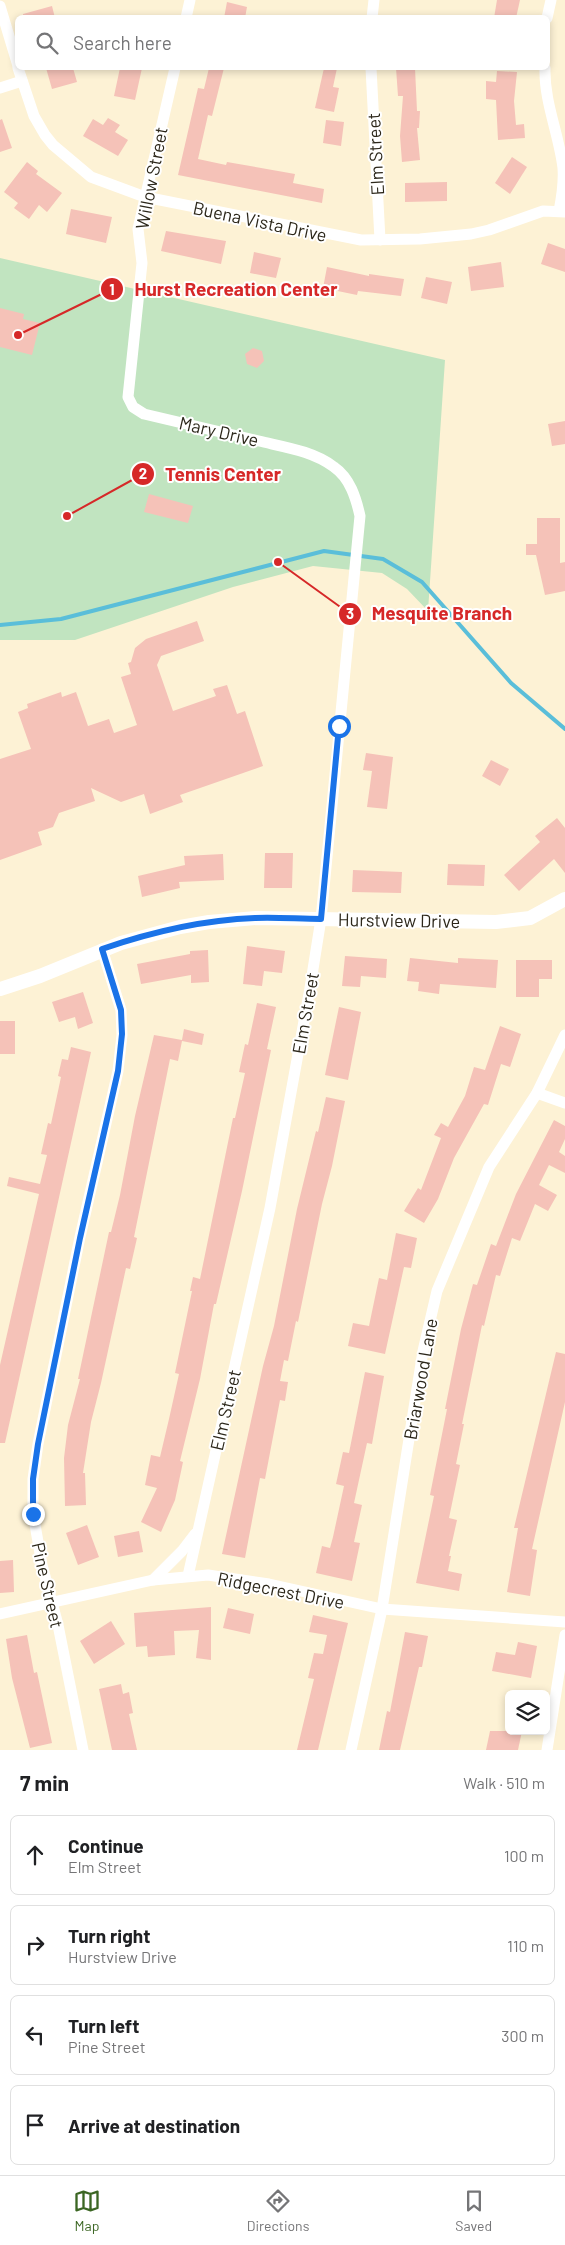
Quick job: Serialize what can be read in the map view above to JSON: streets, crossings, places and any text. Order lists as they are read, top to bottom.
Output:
{
  "streets": {
    "street": [
      "Elm Street",
      "Willow Street",
      "Buena Vista Drive",
      "Mary Drive",
      "Hurstview Drive",
      "Briarwood Lane",
      "Pine Street",
      "Ridgecrest Drive"
    ]
  },
  "crossings": [
    ["Elm Street", "Buena Vista Drive"],
    ["Elm Street", "Mary Drive"],
    ["Elm Street", "Hurstview Drive"],
    ["Elm Street", "Ridgecrest Drive"],
    ["Willow Street", "Buena Vista Drive"],
    ["Willow Street", "Mary Drive"],
    ["Hurstview Drive", "Pine Street"],
    ["Briarwood Lane", "Ridgecrest Drive"],
    ["Pine Street", "Ridgecrest Drive"]
  ],
  "places": ["Hurst Recreation Center", "Tennis Center", "Mesquite Branch"],
  "page": {
    "search": "Search here",
    "heading": ["7 min", "Walk · 510 m"],
    "list": [
      ["Continue", "Elm Street", "100 m"],
      ["Turn right", "Hurstview Drive", "110 m"],
      ["Turn left", "Pine Street", "300 m"],
      "Arrive at destination"
    ],
    "nav": ["Map", "Directions", "Saved"]
  }
}
